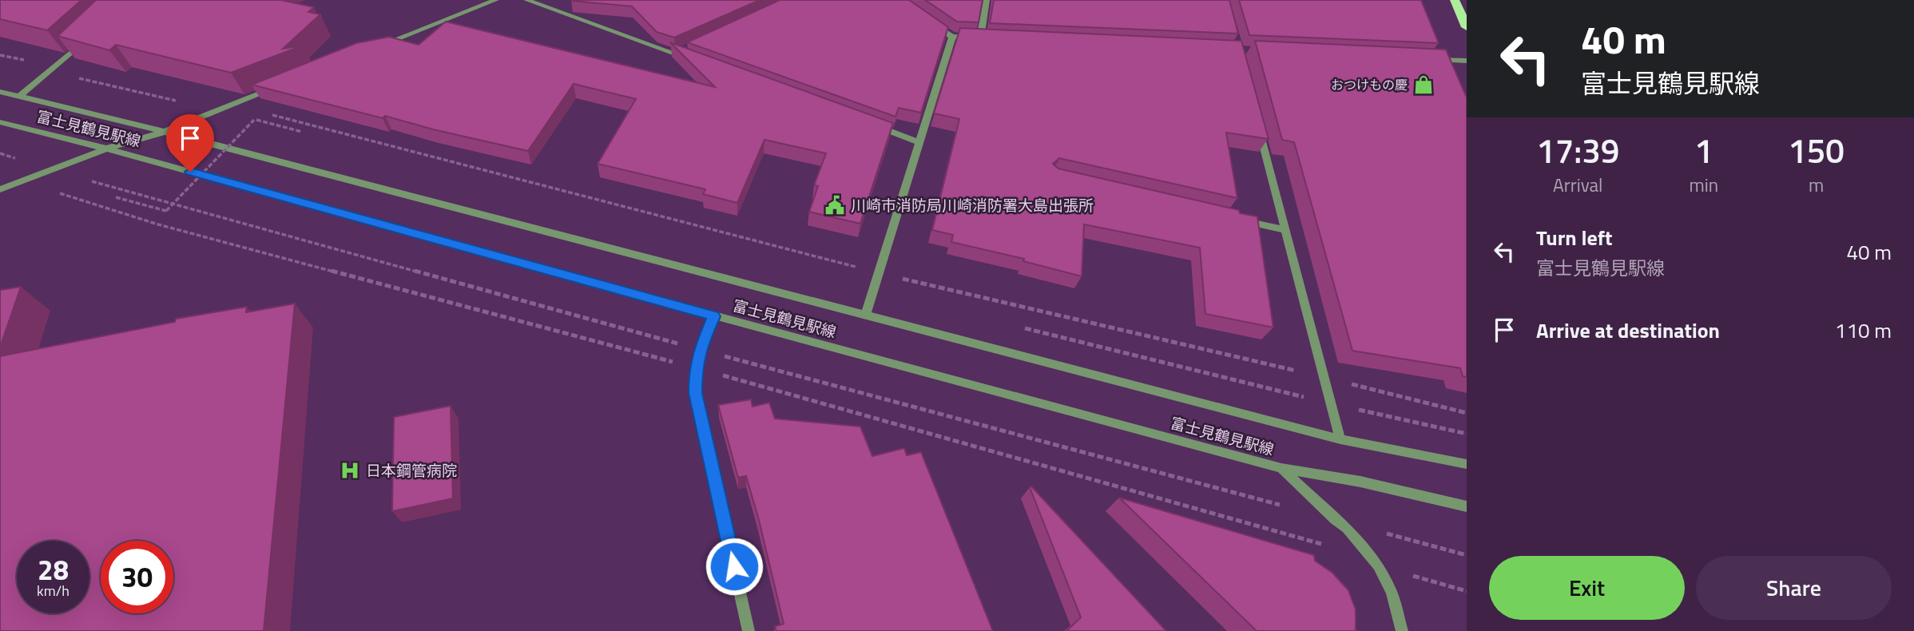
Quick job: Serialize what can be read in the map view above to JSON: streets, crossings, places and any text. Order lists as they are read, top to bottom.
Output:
{
  "streets": {
    "street": ["富士見鶴見駅線"]
  },
  "places": {
    "shop": ["おつけもの慶"],
    "public building": ["川崎市消防局川崎消防署大島出張所"],
    "hospital": ["日本鋼管病院"]
  },
  "page": {
    "turn": ["40 m", "富士見鶴見駅線"],
    "eta": [
      "17:39",
      "Arrival",
      "1",
      "min",
      "150",
      "m"
    ],
    "list": [
      {
        "name": "Turn left",
        "note": "富士見鶴見駅線",
        "value": "40 m"
      },
      {
        "name": "Arrive at destination",
        "value": "110 m"
      }
    ],
    "speed": "28 km/h",
    "limit": "30",
    "buttons": ["Exit", "Share"]
  }
}
